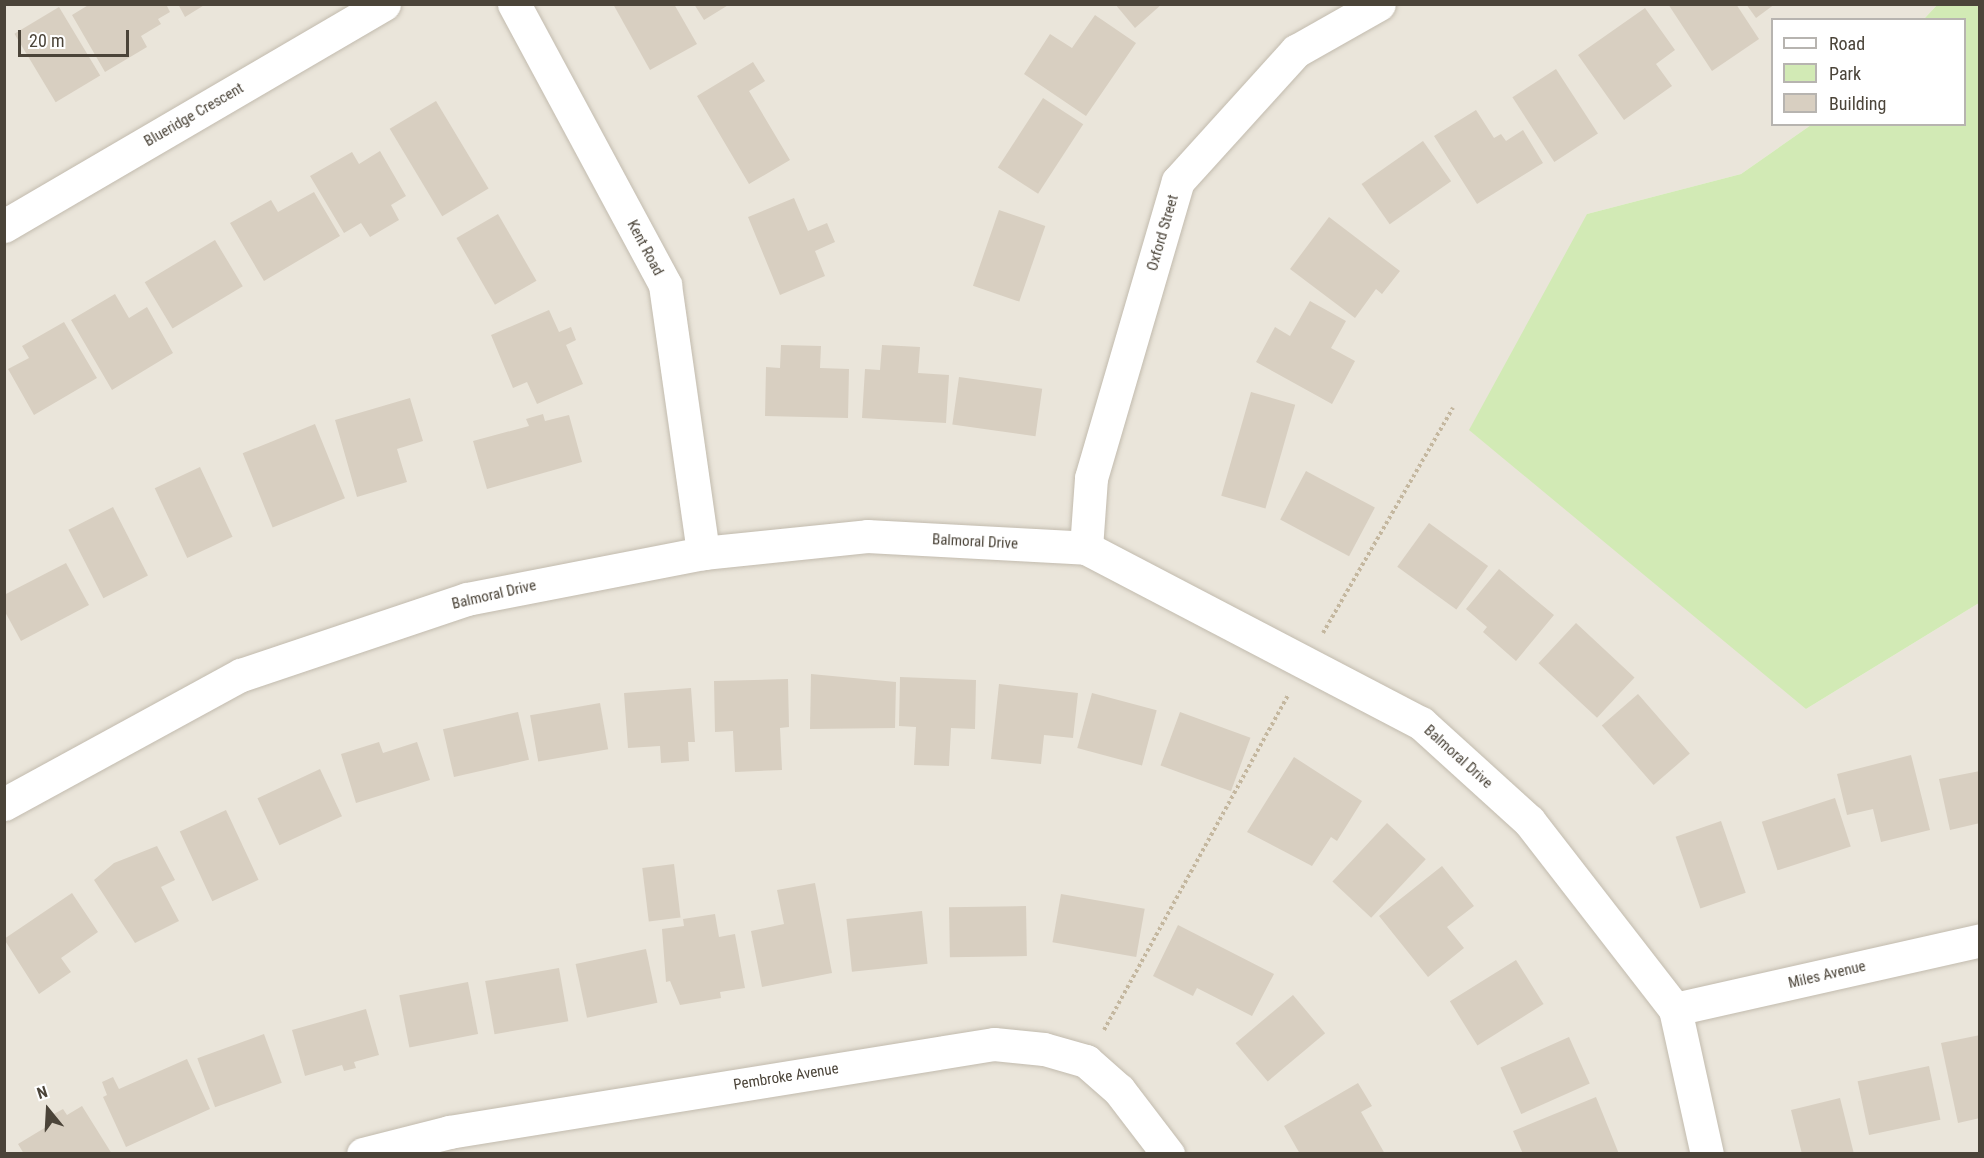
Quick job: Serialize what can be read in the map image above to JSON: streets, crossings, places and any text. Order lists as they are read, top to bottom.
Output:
{
  "streets": {
    "street": [
      "Blueridge Crescent",
      "Oxford Street",
      "Kent Road",
      "Balmoral Drive",
      "Miles Avenue",
      "Pembroke Avenue"
    ]
  },
  "crossings": [
    ["Oxford Street", "Balmoral Drive"],
    ["Kent Road", "Balmoral Drive"],
    ["Balmoral Drive", "Miles Avenue"]
  ],
  "legend": ["Road", "Park", "Building"],
  "scale_bar": "20 m",
  "north": "top"
}
